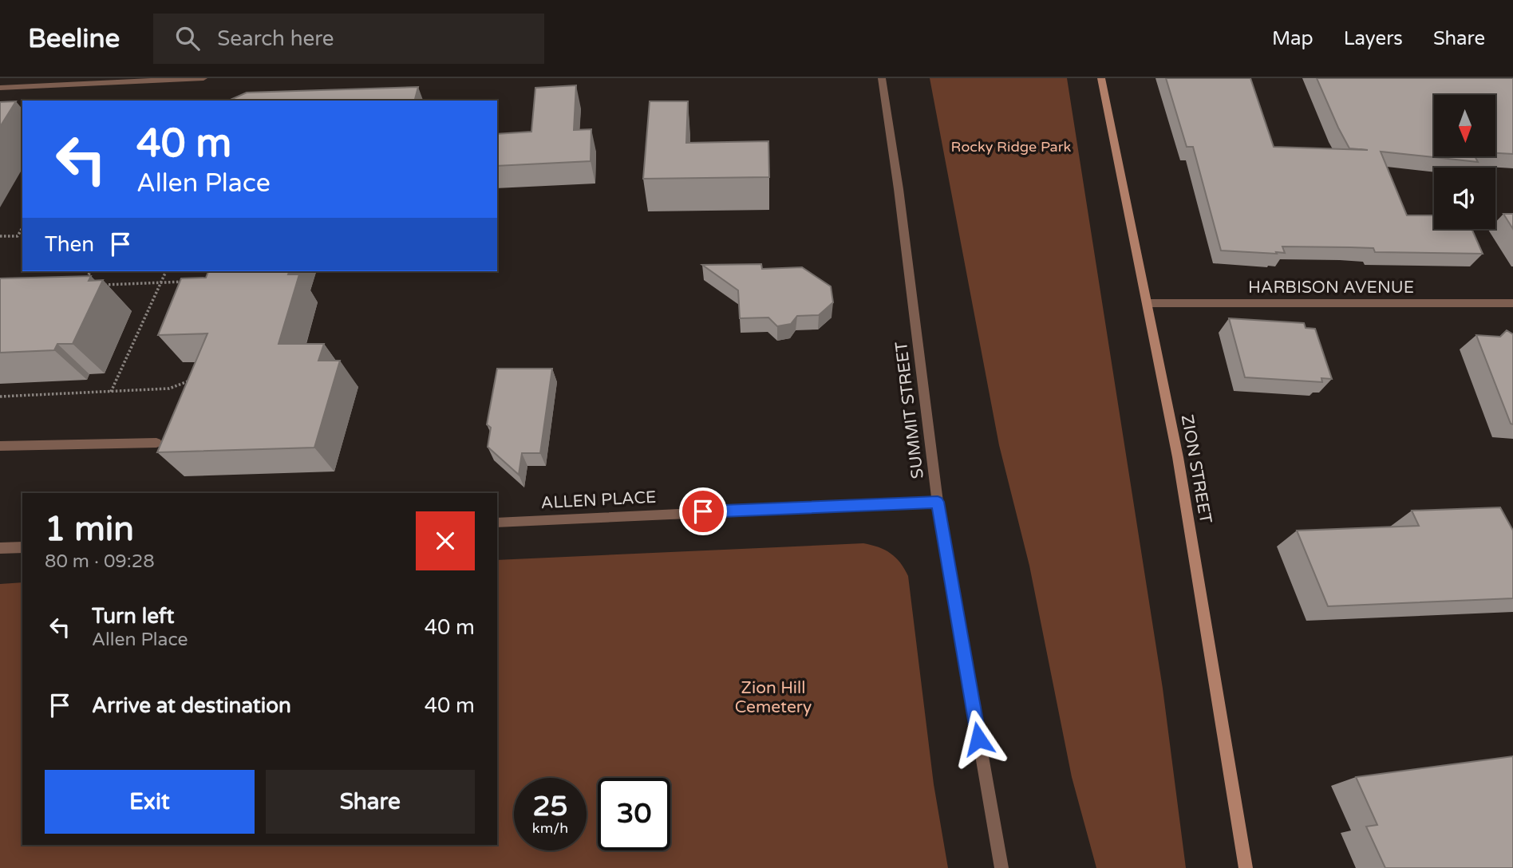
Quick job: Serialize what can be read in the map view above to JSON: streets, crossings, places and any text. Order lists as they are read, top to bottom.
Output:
{
  "streets": {
    "main road": ["ZION STREET"],
    "street": ["HARBISON AVENUE", "SUMMIT STREET", "ALLEN PLACE"]
  },
  "crossings": [
    ["HARBISON AVENUE", "ZION STREET"],
    ["SUMMIT STREET", "ALLEN PLACE"]
  ],
  "parks": ["Rocky Ridge Park", "Zion Hill Cemetery"],
  "north": "bottom",
  "page": {
    "header": "Beeline",
    "search": "Search here",
    "nav": ["Map", "Layers", "Share"],
    "turn": ["40 m", "Allen Place"],
    "then": "Then",
    "heading": ["1 min", "80 m · 09:28"],
    "list": [
      {
        "name": "Turn left",
        "note": "Allen Place",
        "value": "40 m"
      },
      {
        "name": "Arrive at destination",
        "value": "40 m"
      }
    ],
    "buttons": ["Exit", "Share"],
    "speed": "25 km/h",
    "limit": "30"
  }
}
